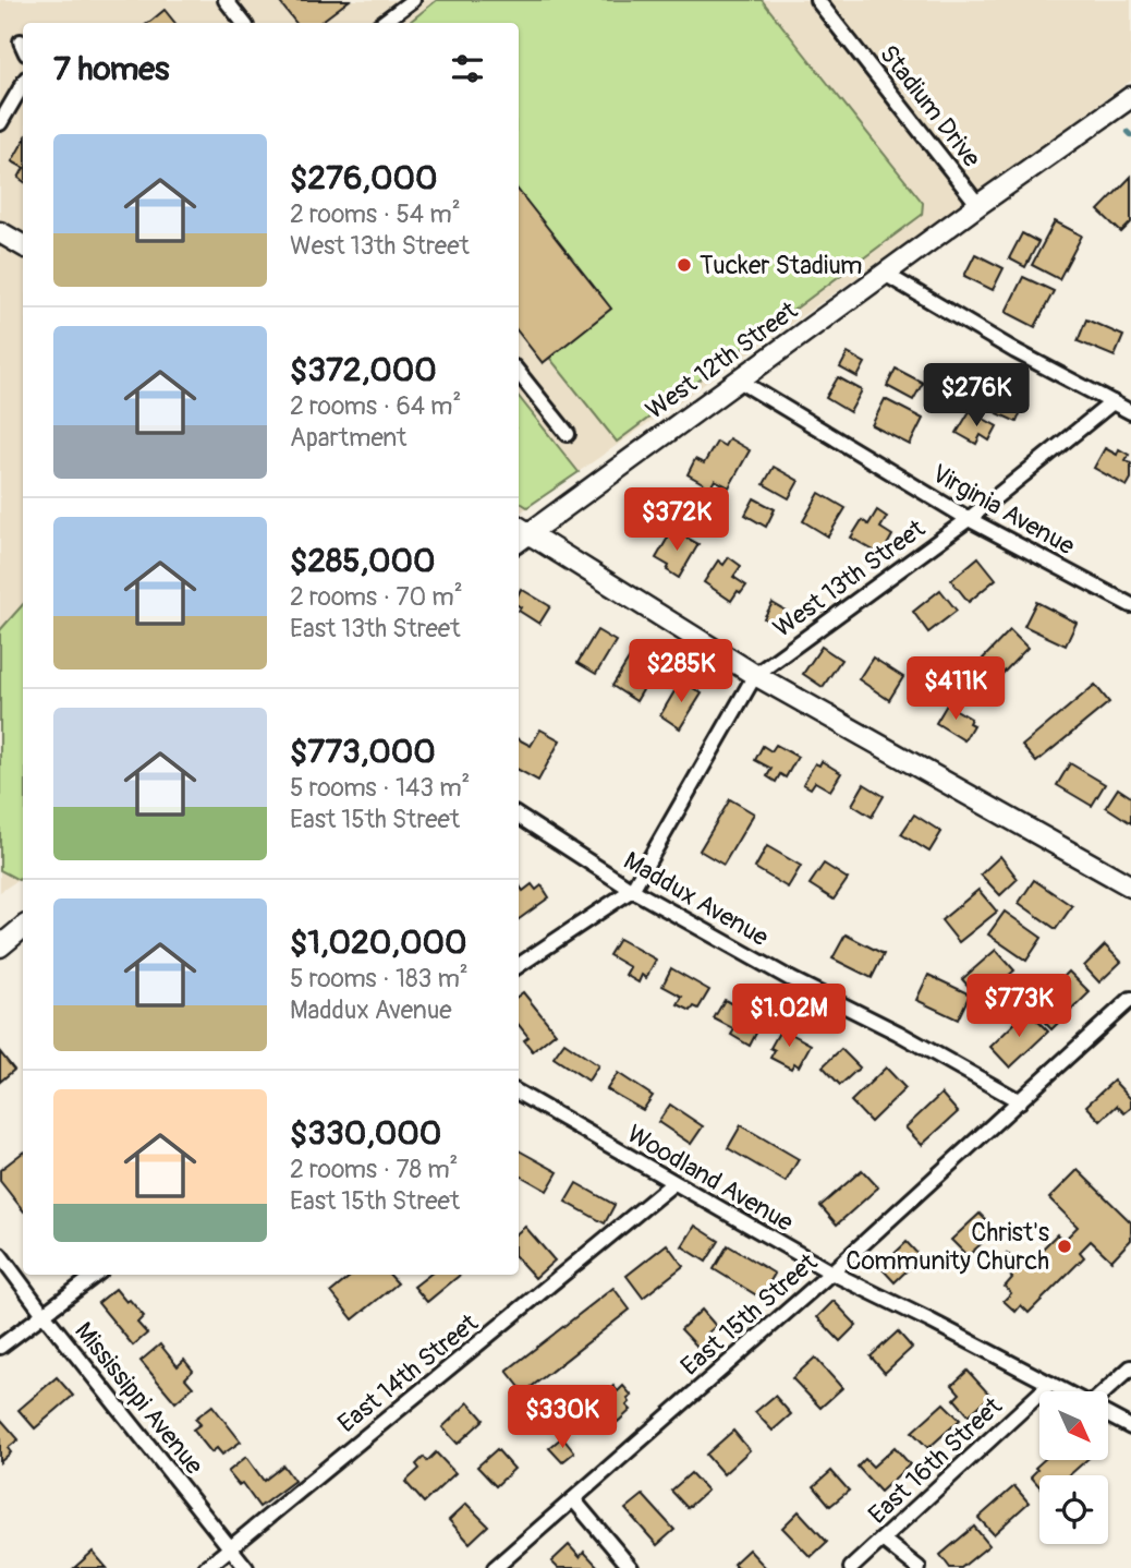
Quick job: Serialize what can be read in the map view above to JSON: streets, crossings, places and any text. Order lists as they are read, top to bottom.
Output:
{
  "streets": {
    "street": [
      "Stadium Drive",
      "West 12th Street",
      "Virginia Avenue",
      "West 13th Street",
      "Maddux Avenue",
      "Woodland Avenue",
      "East 15th Street",
      "East 14th Street",
      "Mississippi Avenue",
      "East 16th Street"
    ]
  },
  "crossings": [
    ["Stadium Drive", "West 12th Street"],
    ["West 12th Street", "Virginia Avenue"],
    ["Virginia Avenue", "West 13th Street"],
    ["Maddux Avenue", "East 15th Street"],
    ["Woodland Avenue", "East 15th Street"],
    ["Woodland Avenue", "East 14th Street"],
    ["Woodland Avenue", "East 16th Street"],
    ["East 14th Street", "Mississippi Avenue"]
  ],
  "places": ["Tucker Stadium", "Christ's Community Church"],
  "north": "bottom right",
  "page": {
    "heading": "7 homes",
    "list": [
      {
        "name": "$276,000",
        "note": "2 rooms · 54 m² · West 13th Street"
      },
      {
        "name": "$372,000",
        "note": "2 rooms · 64 m² · Apartment"
      },
      {
        "name": "$285,000",
        "note": "2 rooms · 70 m² · East 13th Street"
      },
      {
        "name": "$773,000",
        "note": "5 rooms · 143 m² · East 15th Street"
      },
      {
        "name": "$1,020,000",
        "note": "5 rooms · 183 m² · Maddux Avenue"
      },
      {
        "name": "$330,000",
        "note": "2 rooms · 78 m² · East 15th Street"
      }
    ],
    "price": [
      "$276K",
      "$372K",
      "$285K",
      "$411K",
      "$773K",
      "$1.02M",
      "$330K"
    ]
  }
}
